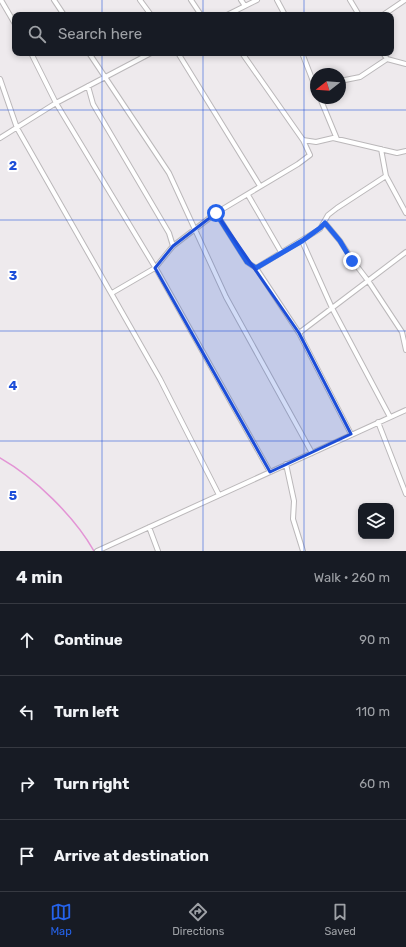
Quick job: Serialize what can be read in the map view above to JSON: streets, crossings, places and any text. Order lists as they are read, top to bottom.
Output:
{
  "north": "left",
  "page": {
    "search": "Search here",
    "heading": ["4 min", "Walk · 260 m"],
    "list": [
      ["Continue", "90 m"],
      ["Turn left", "110 m"],
      ["Turn right", "60 m"],
      "Arrive at destination"
    ],
    "nav": ["Map", "Directions", "Saved"]
  },
  "grid": {
    "rows": [
      "2",
      "3",
      "4",
      "5"
    ]
  }
}
